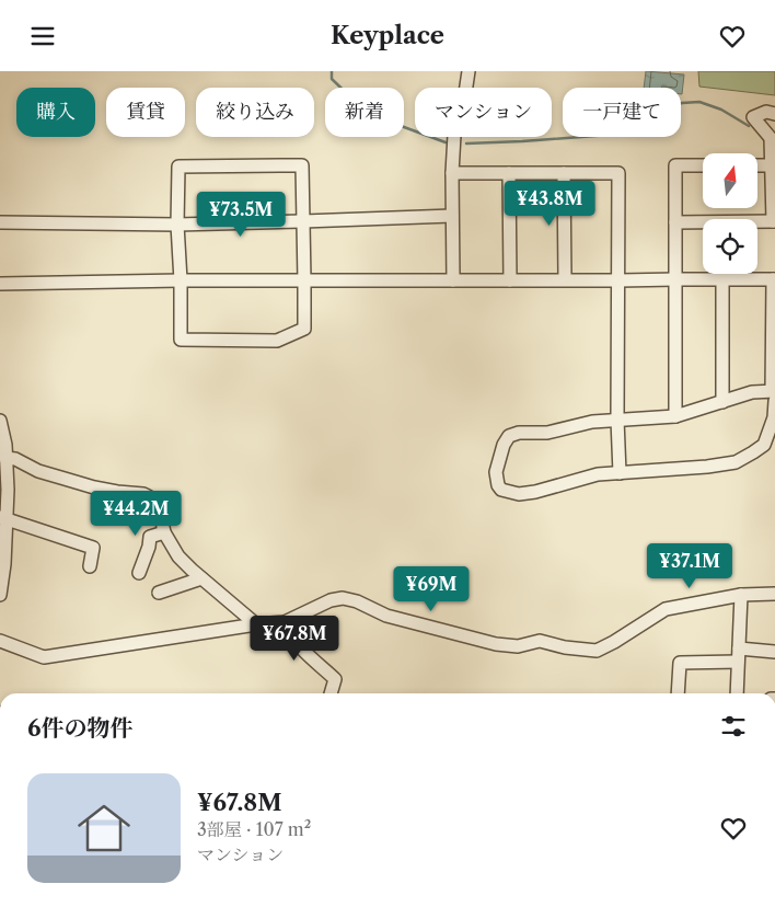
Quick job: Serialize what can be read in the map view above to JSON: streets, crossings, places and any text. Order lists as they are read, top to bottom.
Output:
{
  "north": "top",
  "page": {
    "header": "Keyplace",
    "chip": [
      "購入",
      "賃貸",
      "絞り込み",
      "新着",
      "マンション",
      "一戸建て"
    ],
    "price": [
      "¥43.8M",
      "¥73.5M",
      "¥44.2M",
      "¥37.1M",
      "¥69M",
      "¥67.8M"
    ],
    "heading": "6件の物件",
    "list": [
      {
        "name": "¥67.8M",
        "note": "3部屋 · 107 m² · マンション"
      }
    ]
  }
}
